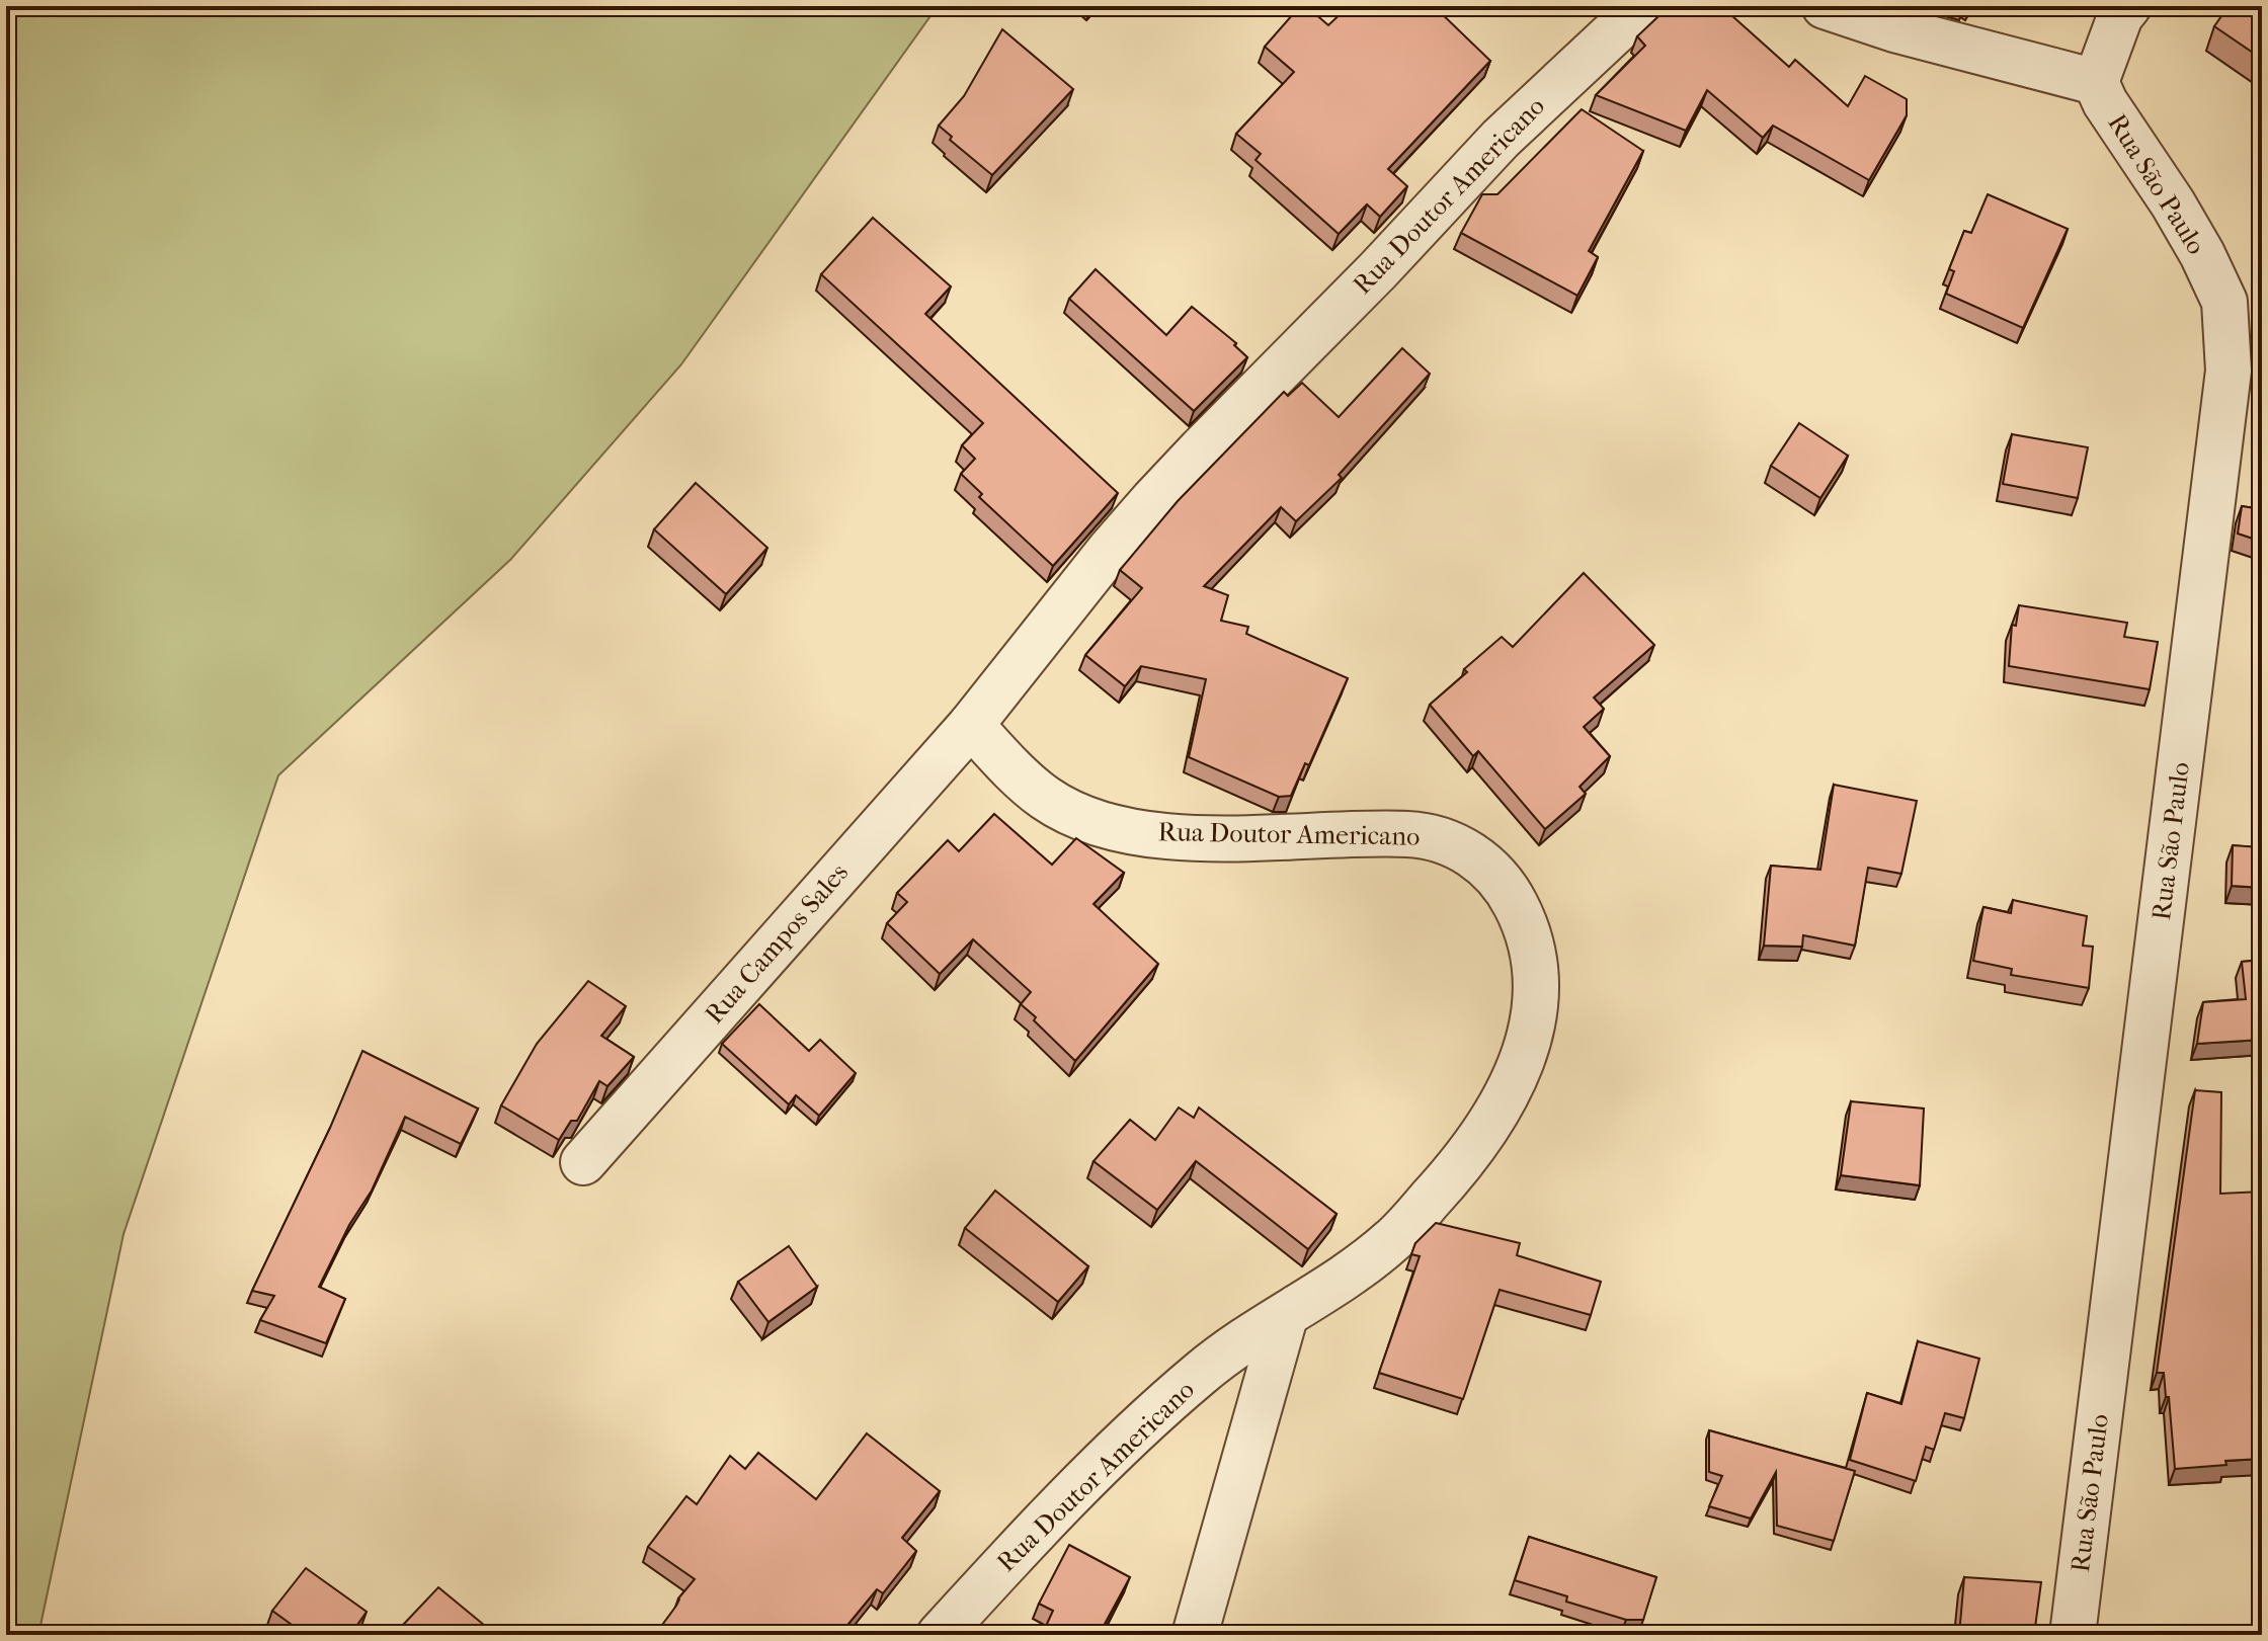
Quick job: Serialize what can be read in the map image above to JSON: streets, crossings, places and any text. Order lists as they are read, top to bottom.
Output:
{
  "streets": {
    "street": ["Rua São Paulo", "Rua Doutor Americano", "Rua Campos Sales"]
  },
  "crossings": [
    ["Rua Doutor Americano", "Rua Campos Sales"]
  ]
}
